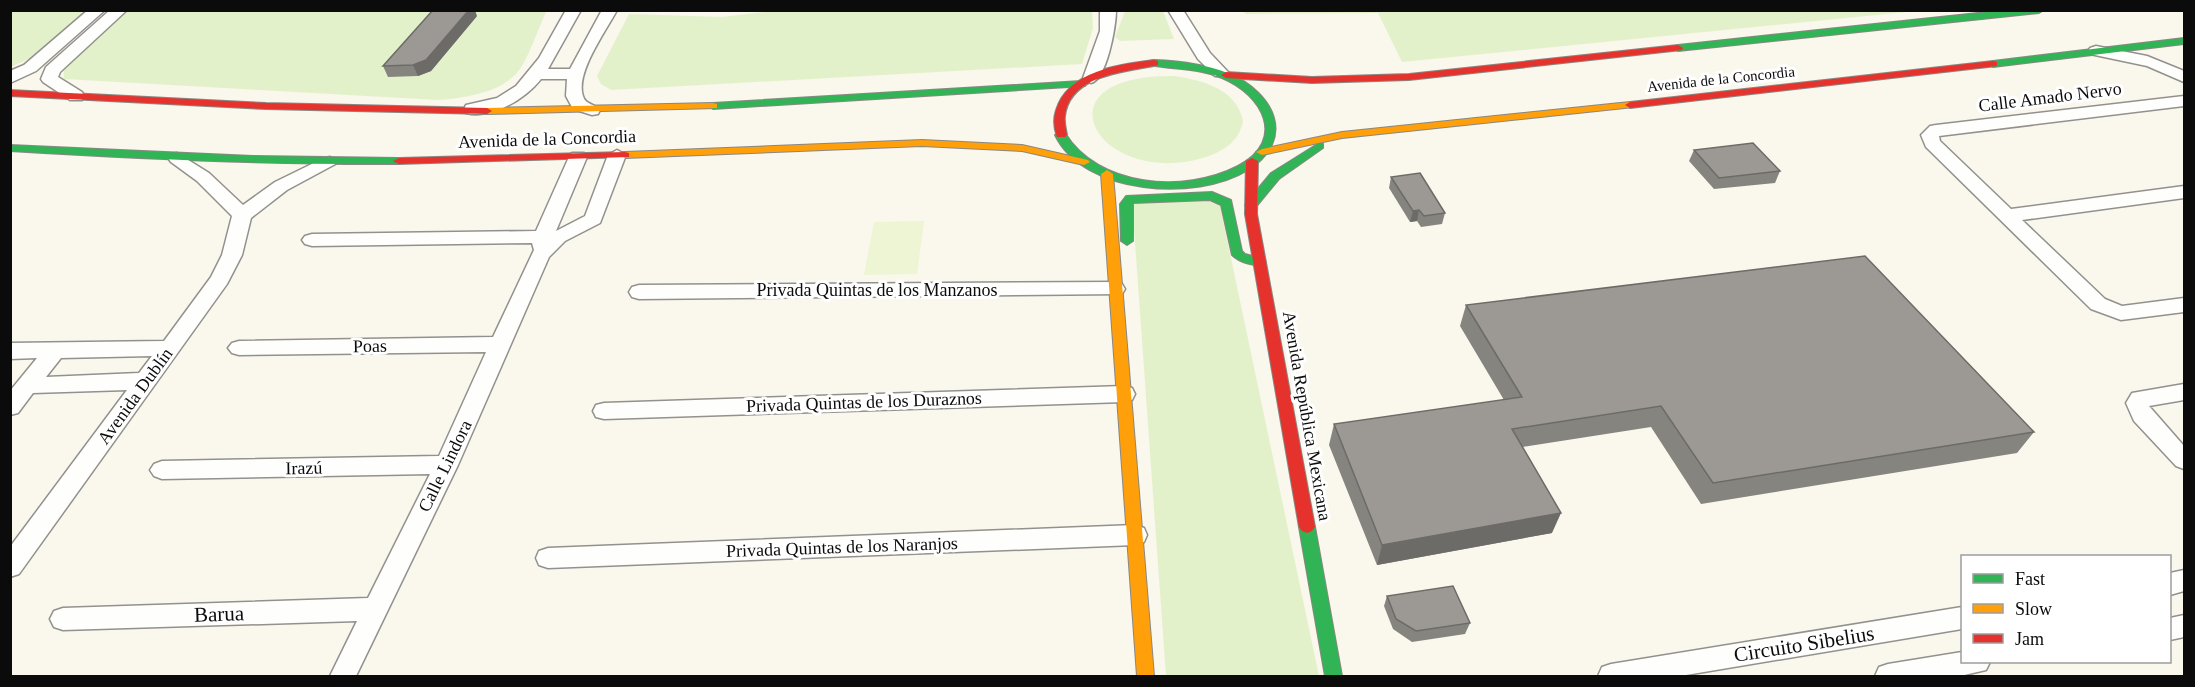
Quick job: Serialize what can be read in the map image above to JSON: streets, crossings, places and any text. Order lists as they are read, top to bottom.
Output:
{
  "streets": {
    "main road": ["Avenida de la Concordia", "Avenida República Mexicana"],
    "street": [
      "Calle Amado Nervo",
      "Privada Quintas de los Manzanos",
      "Poas",
      "Avenida Dublín",
      "Privada Quintas de los Duraznos",
      "Calle Lindora",
      "Irazú",
      "Privada Quintas de los Naranjos",
      "Barua",
      "Circuito Sibelius"
    ]
  },
  "crossings": [
    ["Avenida de la Concordia", "Calle Amado Nervo"],
    ["Avenida de la Concordia", "Avenida República Mexicana"],
    ["Avenida de la Concordia", "Calle Lindora"],
    ["Poas", "Calle Lindora"],
    ["Calle Lindora", "Irazú"],
    ["Calle Lindora", "Barua"]
  ],
  "legend": ["Fast", "Slow", "Jam"]
}
